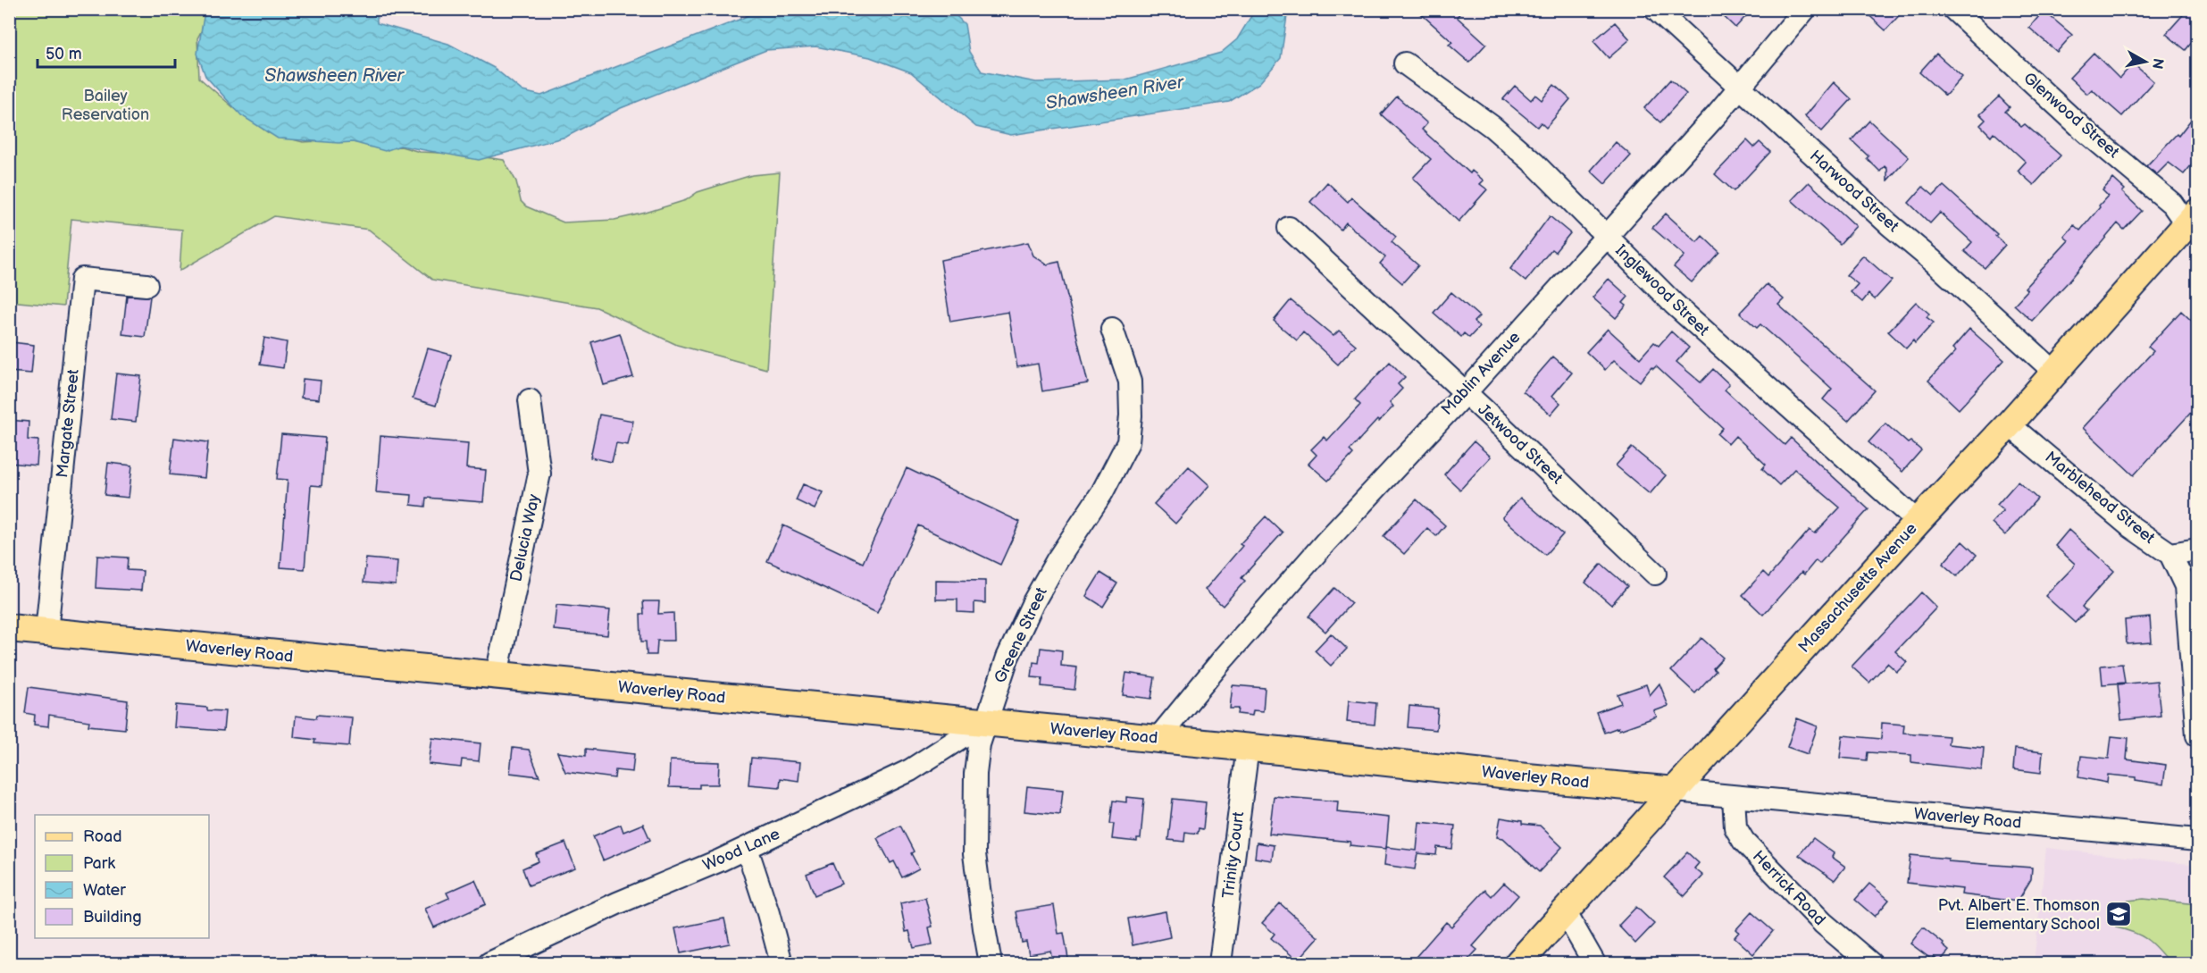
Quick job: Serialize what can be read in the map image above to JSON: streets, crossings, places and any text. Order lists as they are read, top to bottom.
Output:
{
  "streets": {
    "main road": ["Massachusetts Avenue", "Waverley Road"],
    "street": [
      "Glenwood Street",
      "Harwood Street",
      "Inglewood Street",
      "Mablin Avenue",
      "Margate Street",
      "Jetwood Street",
      "Marblehead Street",
      "Delucia Way",
      "Greene Street",
      "Wood Lane",
      "Trinity Court",
      "Herrick Road"
    ]
  },
  "crossings": [
    ["Glenwood Street", "Massachusetts Avenue"],
    ["Harwood Street", "Mablin Avenue"],
    ["Harwood Street", "Massachusetts Avenue"],
    ["Inglewood Street", "Mablin Avenue"],
    ["Inglewood Street", "Massachusetts Avenue"],
    ["Mablin Avenue", "Jetwood Street"],
    ["Mablin Avenue", "Waverley Road"],
    ["Margate Street", "Waverley Road"],
    ["Marblehead Street", "Massachusetts Avenue"],
    ["Delucia Way", "Waverley Road"],
    ["Massachusetts Avenue", "Waverley Road"],
    ["Greene Street", "Waverley Road"],
    ["Greene Street", "Wood Lane"],
    ["Waverley Road", "Wood Lane"],
    ["Waverley Road", "Trinity Court"],
    ["Waverley Road", "Herrick Road"]
  ],
  "water": ["Shawsheen River"],
  "parks": ["Bailey Reservation"],
  "places": {
    "school or university": ["Pvt. Albert E. Thomson Elementary School"]
  },
  "legend": [
    "Road",
    "Park",
    "Water",
    "Building"
  ],
  "scale_bar": "50 m",
  "north": "right"
}
